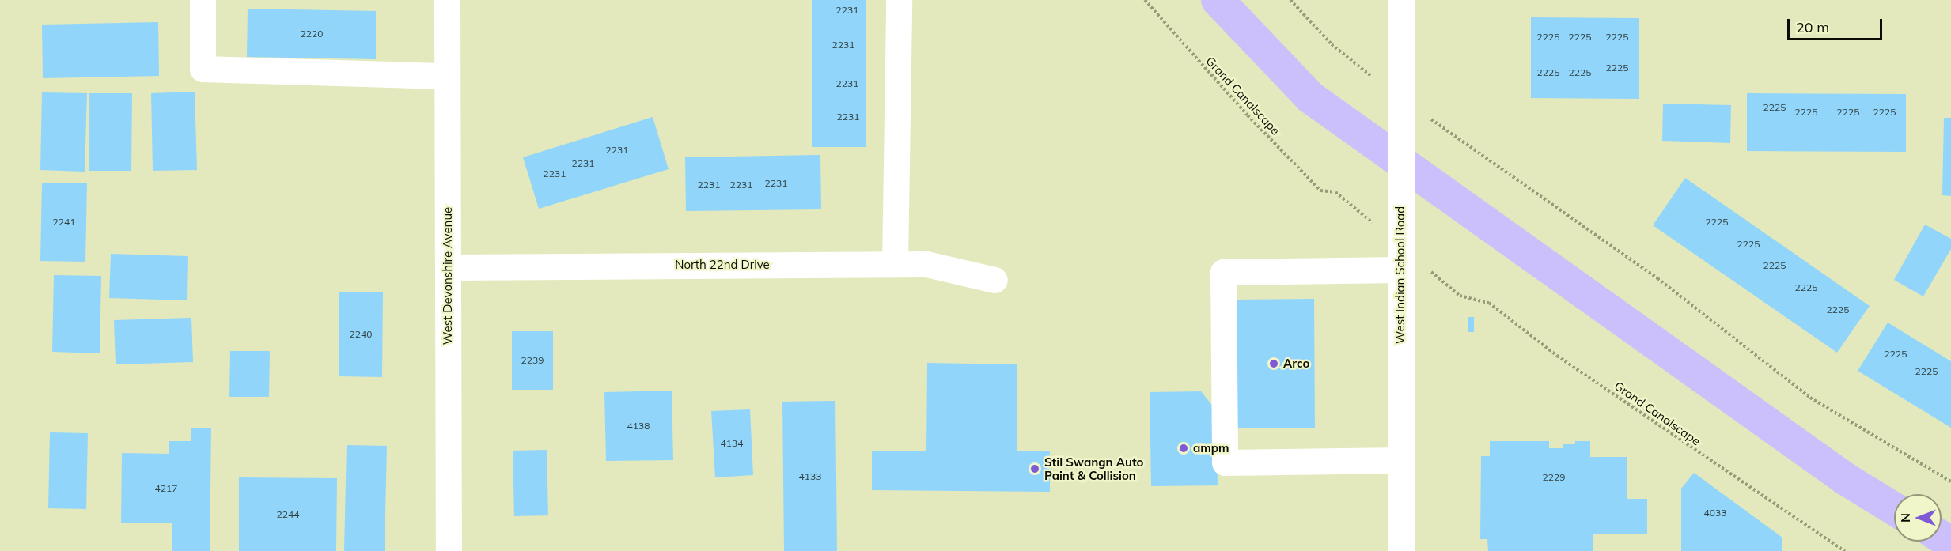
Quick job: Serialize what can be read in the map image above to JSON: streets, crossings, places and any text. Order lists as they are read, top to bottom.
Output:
{
  "streets": {
    "street": ["North 22nd Drive", "West Indian School Road", "West Devonshire Avenue"],
    "path": ["Grand Canalscape"]
  },
  "crossings": [
    ["North 22nd Drive", "West Devonshire Avenue"]
  ],
  "places": ["Arco", "ampm", "Stil Swangn Auto Paint & Collision"],
  "house_numbers": [
    "2231",
    "2220",
    "2225",
    "2225",
    "2225",
    "2231",
    "2225",
    "2225",
    "2225",
    "2231",
    "2225",
    "2225",
    "2225",
    "2225",
    "2231",
    "2231",
    "2231",
    "2231",
    "2231",
    "2231",
    "2231",
    "2241",
    "2225",
    "2225",
    "2225",
    "2225",
    "2225",
    "2240",
    "2225",
    "2239",
    "2225",
    "4138",
    "4134",
    "4133",
    "2229",
    "4217",
    "4033",
    "2244"
  ],
  "scale_bar": "20 m",
  "north": "left"
}
